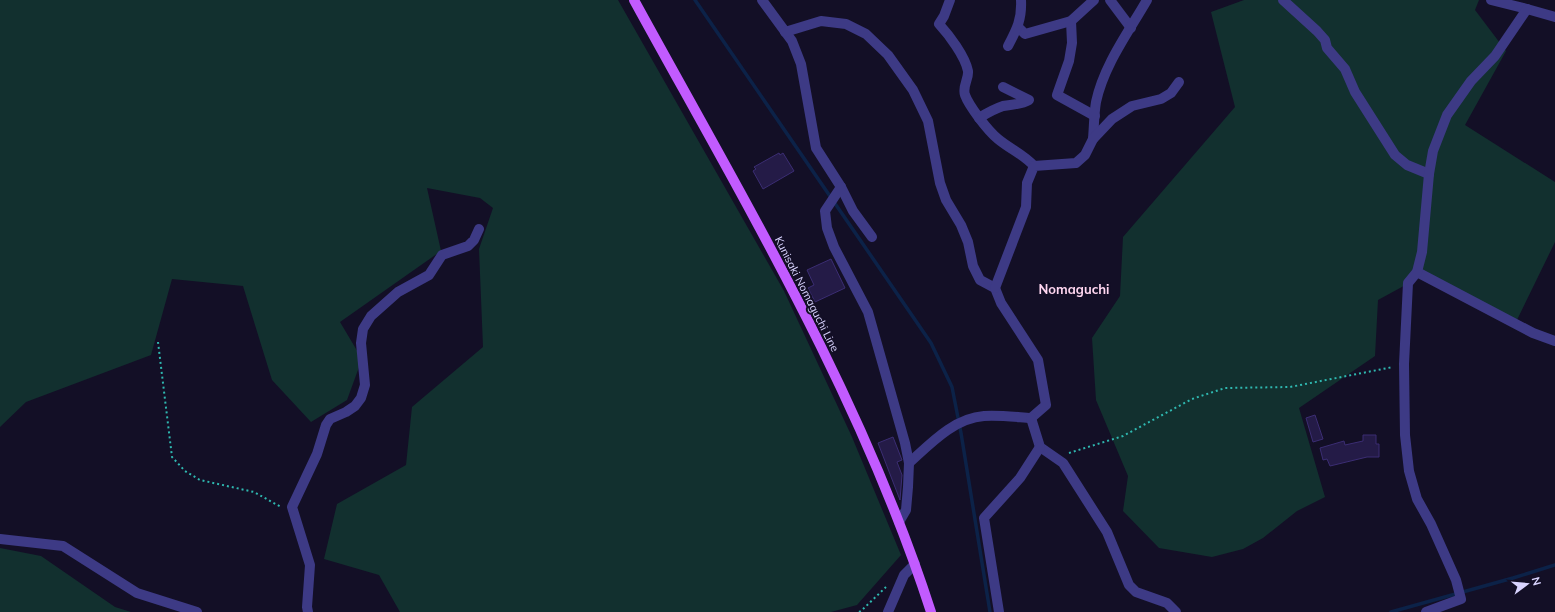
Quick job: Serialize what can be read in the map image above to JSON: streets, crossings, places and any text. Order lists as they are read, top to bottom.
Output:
{
  "streets": {
    "main road": ["Kunisaki Nomaguchi Line"]
  },
  "districts": ["Nomaguchi"],
  "north": "right"
}
